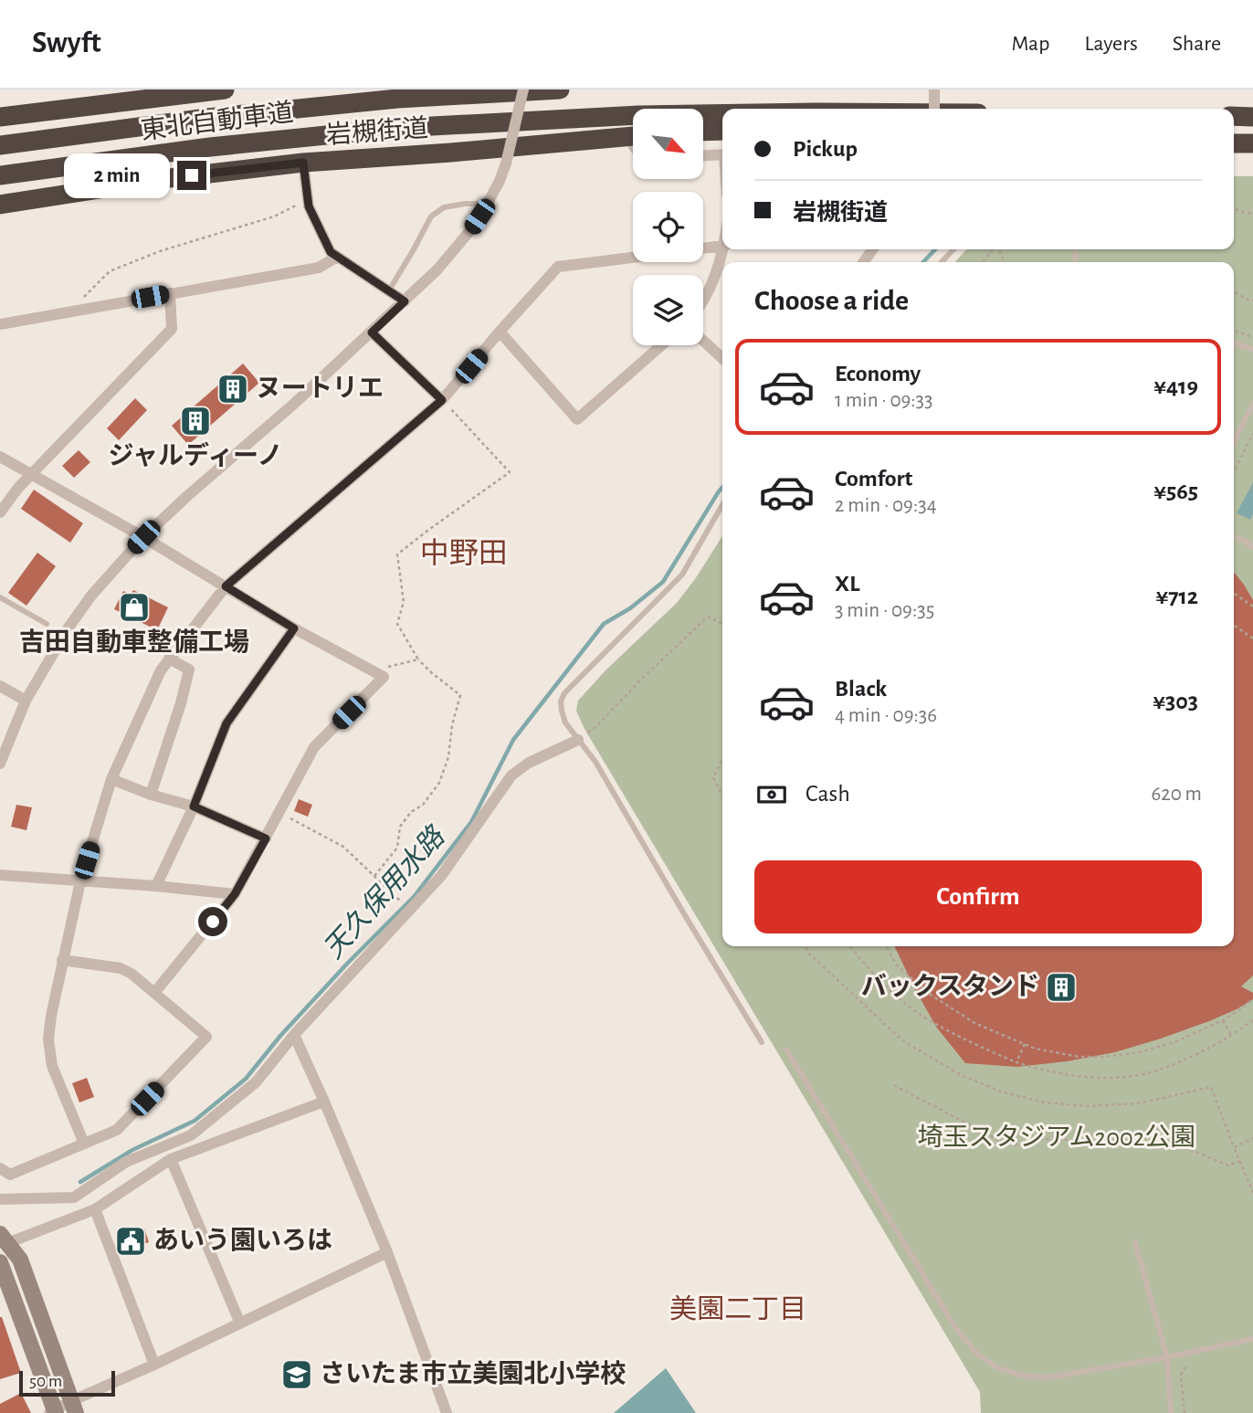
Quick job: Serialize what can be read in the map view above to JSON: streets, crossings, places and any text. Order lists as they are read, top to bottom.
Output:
{
  "streets": {
    "highway": ["東北自動車道", "岩槻街道"]
  },
  "districts": ["中野田", "美園二丁目"],
  "water": ["天久保用水路"],
  "parks": ["埼玉スタジアム2002公園"],
  "places": {
    "building": ["ヌートリエ", "ジャルディーノ", "バックスタンド"],
    "shop": ["吉田自動車整備工場"],
    "public building": ["あいう園いろは"],
    "school or university": ["さいたま市立美園北小学校"]
  },
  "scale_bar": "50 m",
  "north": "bottom right",
  "page": {
    "header": "Swyft",
    "nav": ["Map", "Layers", "Share"],
    "banner": ["Pickup", "岩槻街道"],
    "bubble": "2 min",
    "heading": "Choose a ride",
    "list": [
      {
        "name": "Economy",
        "note": "1 min · 09:33",
        "value": "¥419"
      },
      {
        "name": "Comfort",
        "note": "2 min · 09:34",
        "value": "¥565"
      },
      {
        "name": "XL",
        "note": "3 min · 09:35",
        "value": "¥712"
      },
      {
        "name": "Black",
        "note": "4 min · 09:36",
        "value": "¥303"
      }
    ],
    "pay": ["Cash", "620 m"],
    "buttons": "Confirm",
    "scale": "50 m"
  }
}
